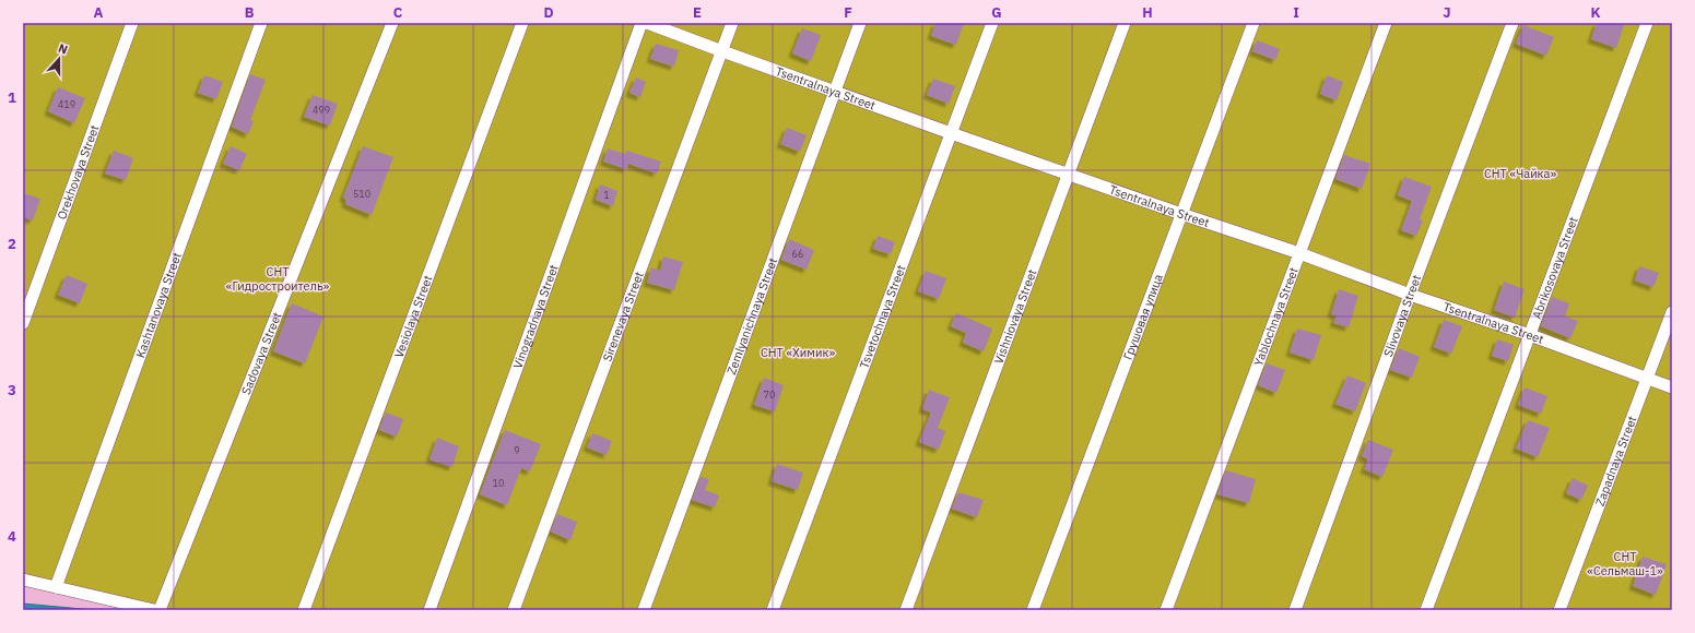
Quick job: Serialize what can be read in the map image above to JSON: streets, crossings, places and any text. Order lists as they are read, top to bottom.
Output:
{
  "streets": {
    "street": [
      "Tsentralnaya Street",
      "Orekhovaya Street",
      "Abrikosovaya Street",
      "Kashtanovaya Street",
      "Slivovaya Street",
      "Vesiolaya Street",
      "Vinogradnaya Street",
      "Sirenevaya Street",
      "Zemlyanichnaya Street",
      "Tsvetochnaya Street",
      "Vishniovaya Street",
      "Грушовая улица",
      "Yablochnaya Street",
      "Sadovaya Street",
      "Zapadnaya Street"
    ]
  },
  "crossings": [
    ["Tsentralnaya Street", "Abrikosovaya Street"],
    ["Tsentralnaya Street", "Slivovaya Street"],
    ["Tsentralnaya Street", "Sirenevaya Street"],
    ["Tsentralnaya Street", "Zemlyanichnaya Street"],
    ["Tsentralnaya Street", "Tsvetochnaya Street"],
    ["Tsentralnaya Street", "Vishniovaya Street"],
    ["Tsentralnaya Street", "Грушовая улица"],
    ["Tsentralnaya Street", "Yablochnaya Street"],
    ["Tsentralnaya Street", "Zapadnaya Street"]
  ],
  "parks": [
    "СНТ «Чайка»",
    "СНТ «Гидростроитель»",
    "СНТ «Химик»",
    "СНТ «Сельмаш-1»"
  ],
  "house_numbers": [
    "419",
    "499",
    "510",
    "1",
    "66",
    "70",
    "9",
    "10"
  ],
  "north": "top",
  "grid": {
    "columns": [
      "A",
      "B",
      "C",
      "D",
      "E",
      "F",
      "G",
      "H",
      "I",
      "J",
      "K"
    ],
    "rows": [
      "1",
      "2",
      "3",
      "4"
    ]
  }
}
